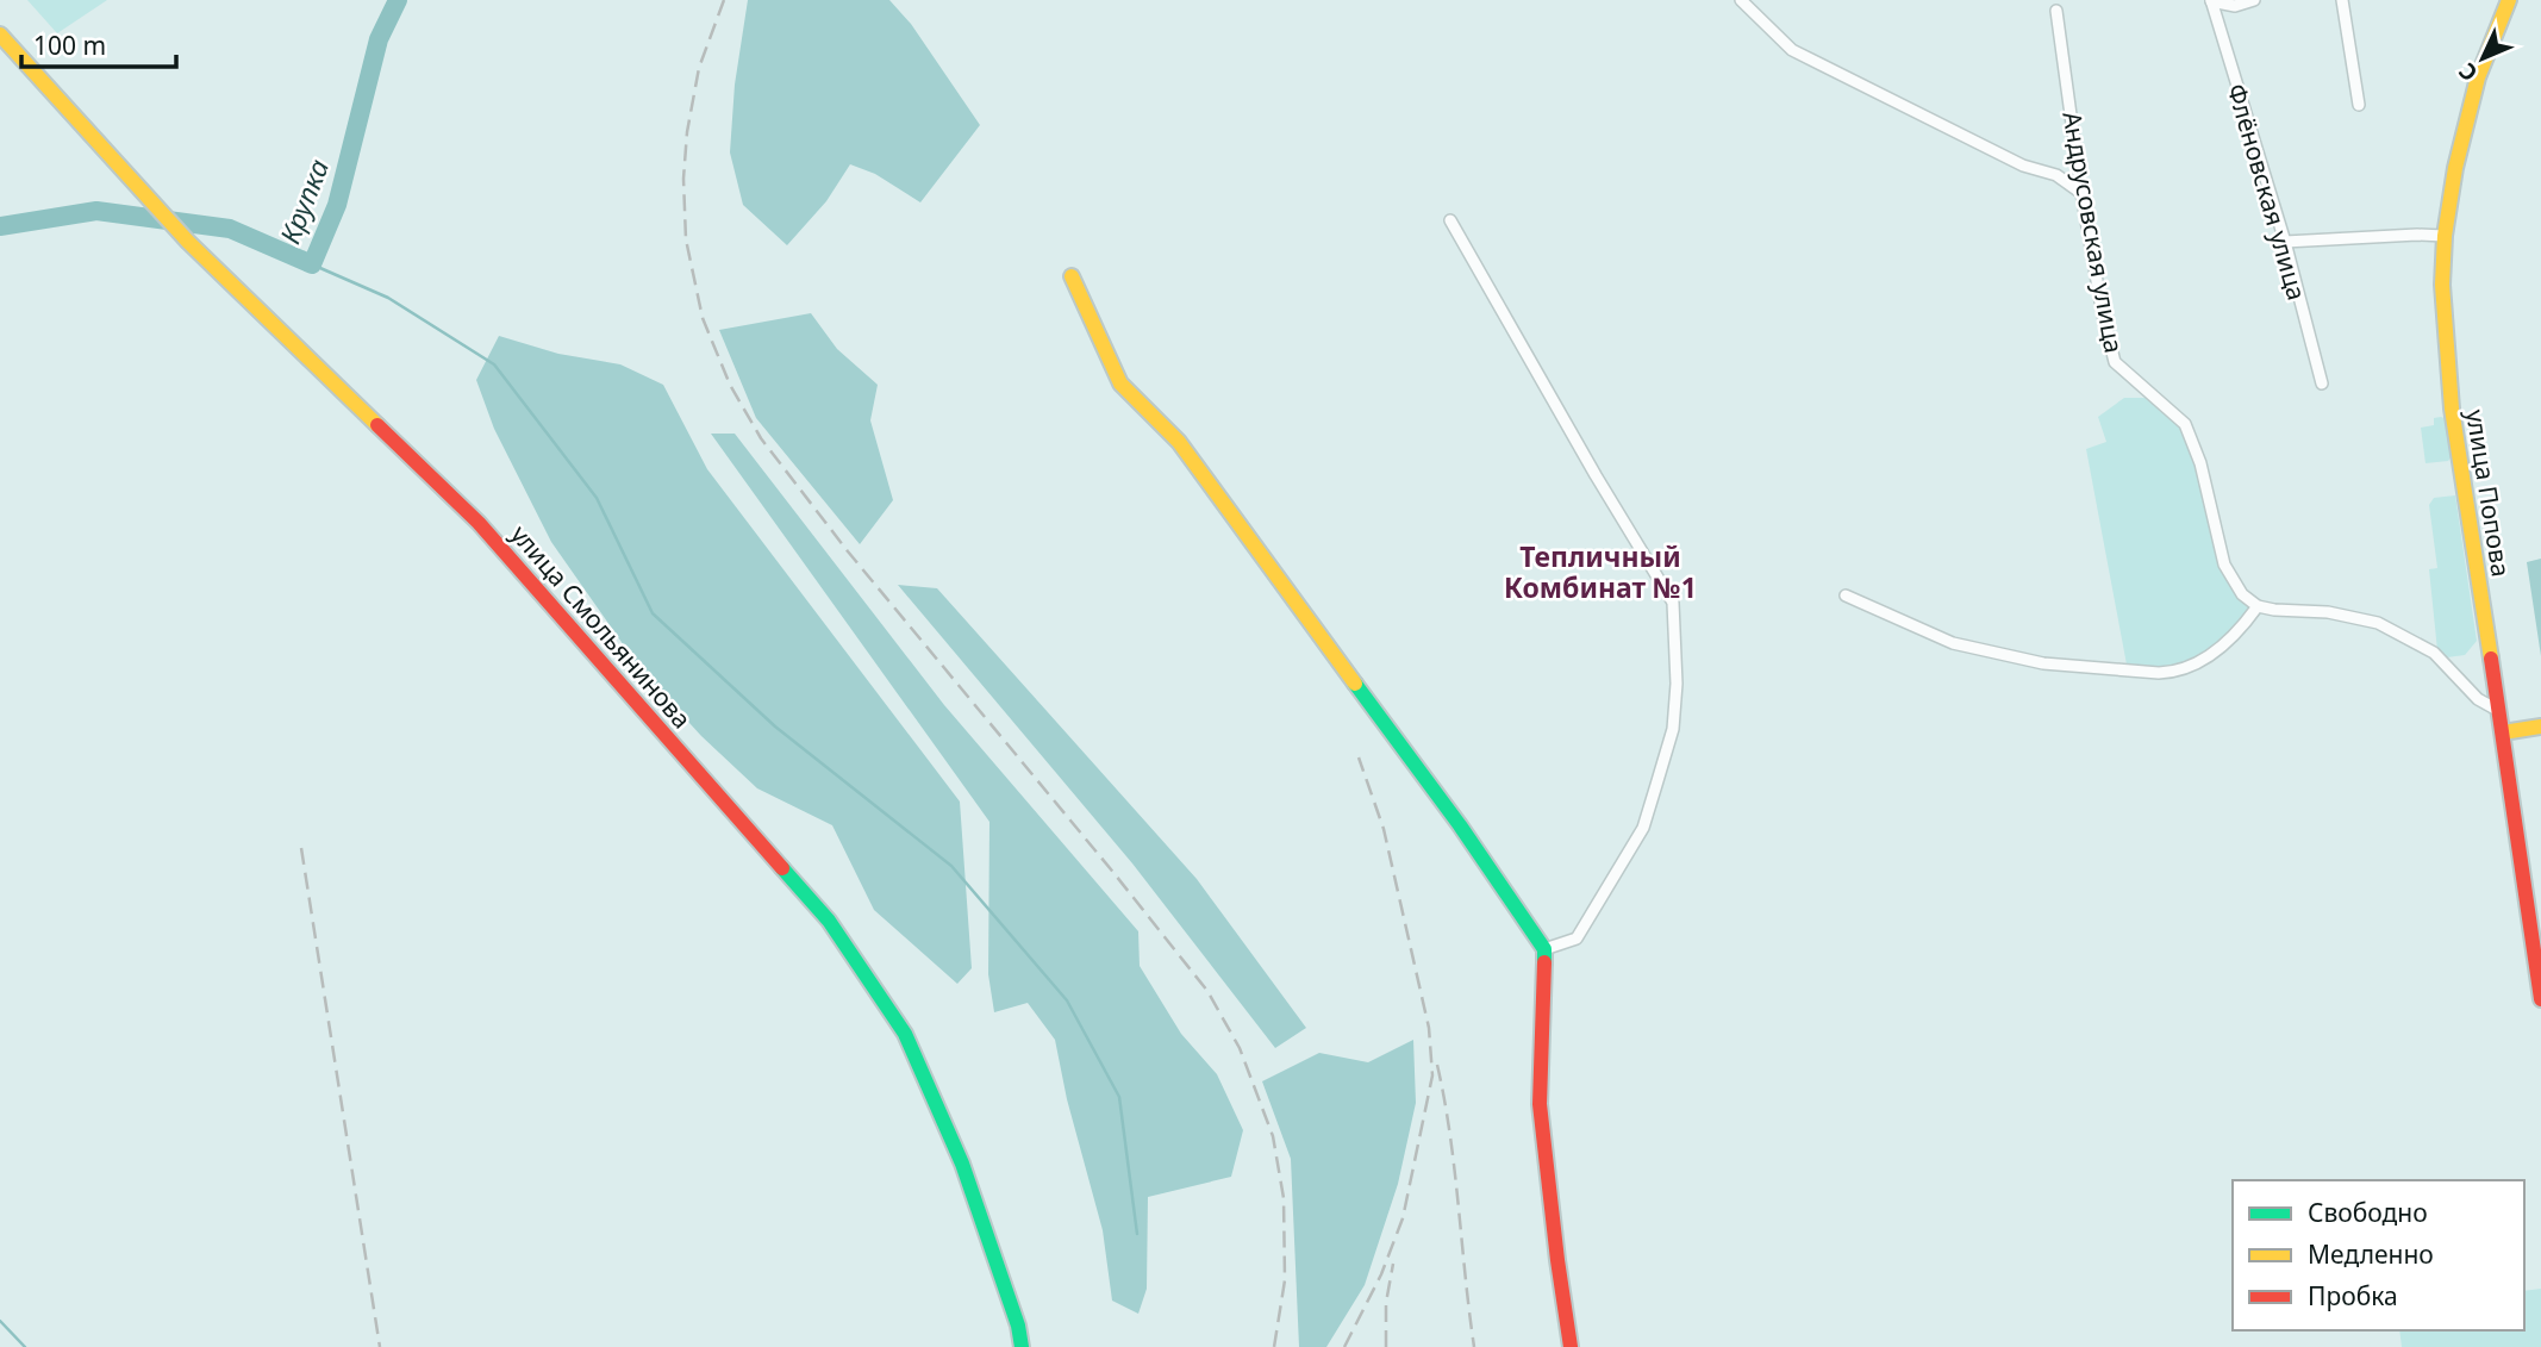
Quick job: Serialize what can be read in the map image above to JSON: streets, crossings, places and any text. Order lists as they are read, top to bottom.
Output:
{
  "streets": {
    "street": [
      "Флёновская улица",
      "Андрусовская улица",
      "улица Попова",
      "улица Смольянинова"
    ]
  },
  "districts": ["Тепличный Комбинат №1"],
  "water": ["Крупка"],
  "legend": ["Свободно", "Медленно", "Пробка"],
  "scale_bar": "100 m",
  "north": "bottom left"
}
